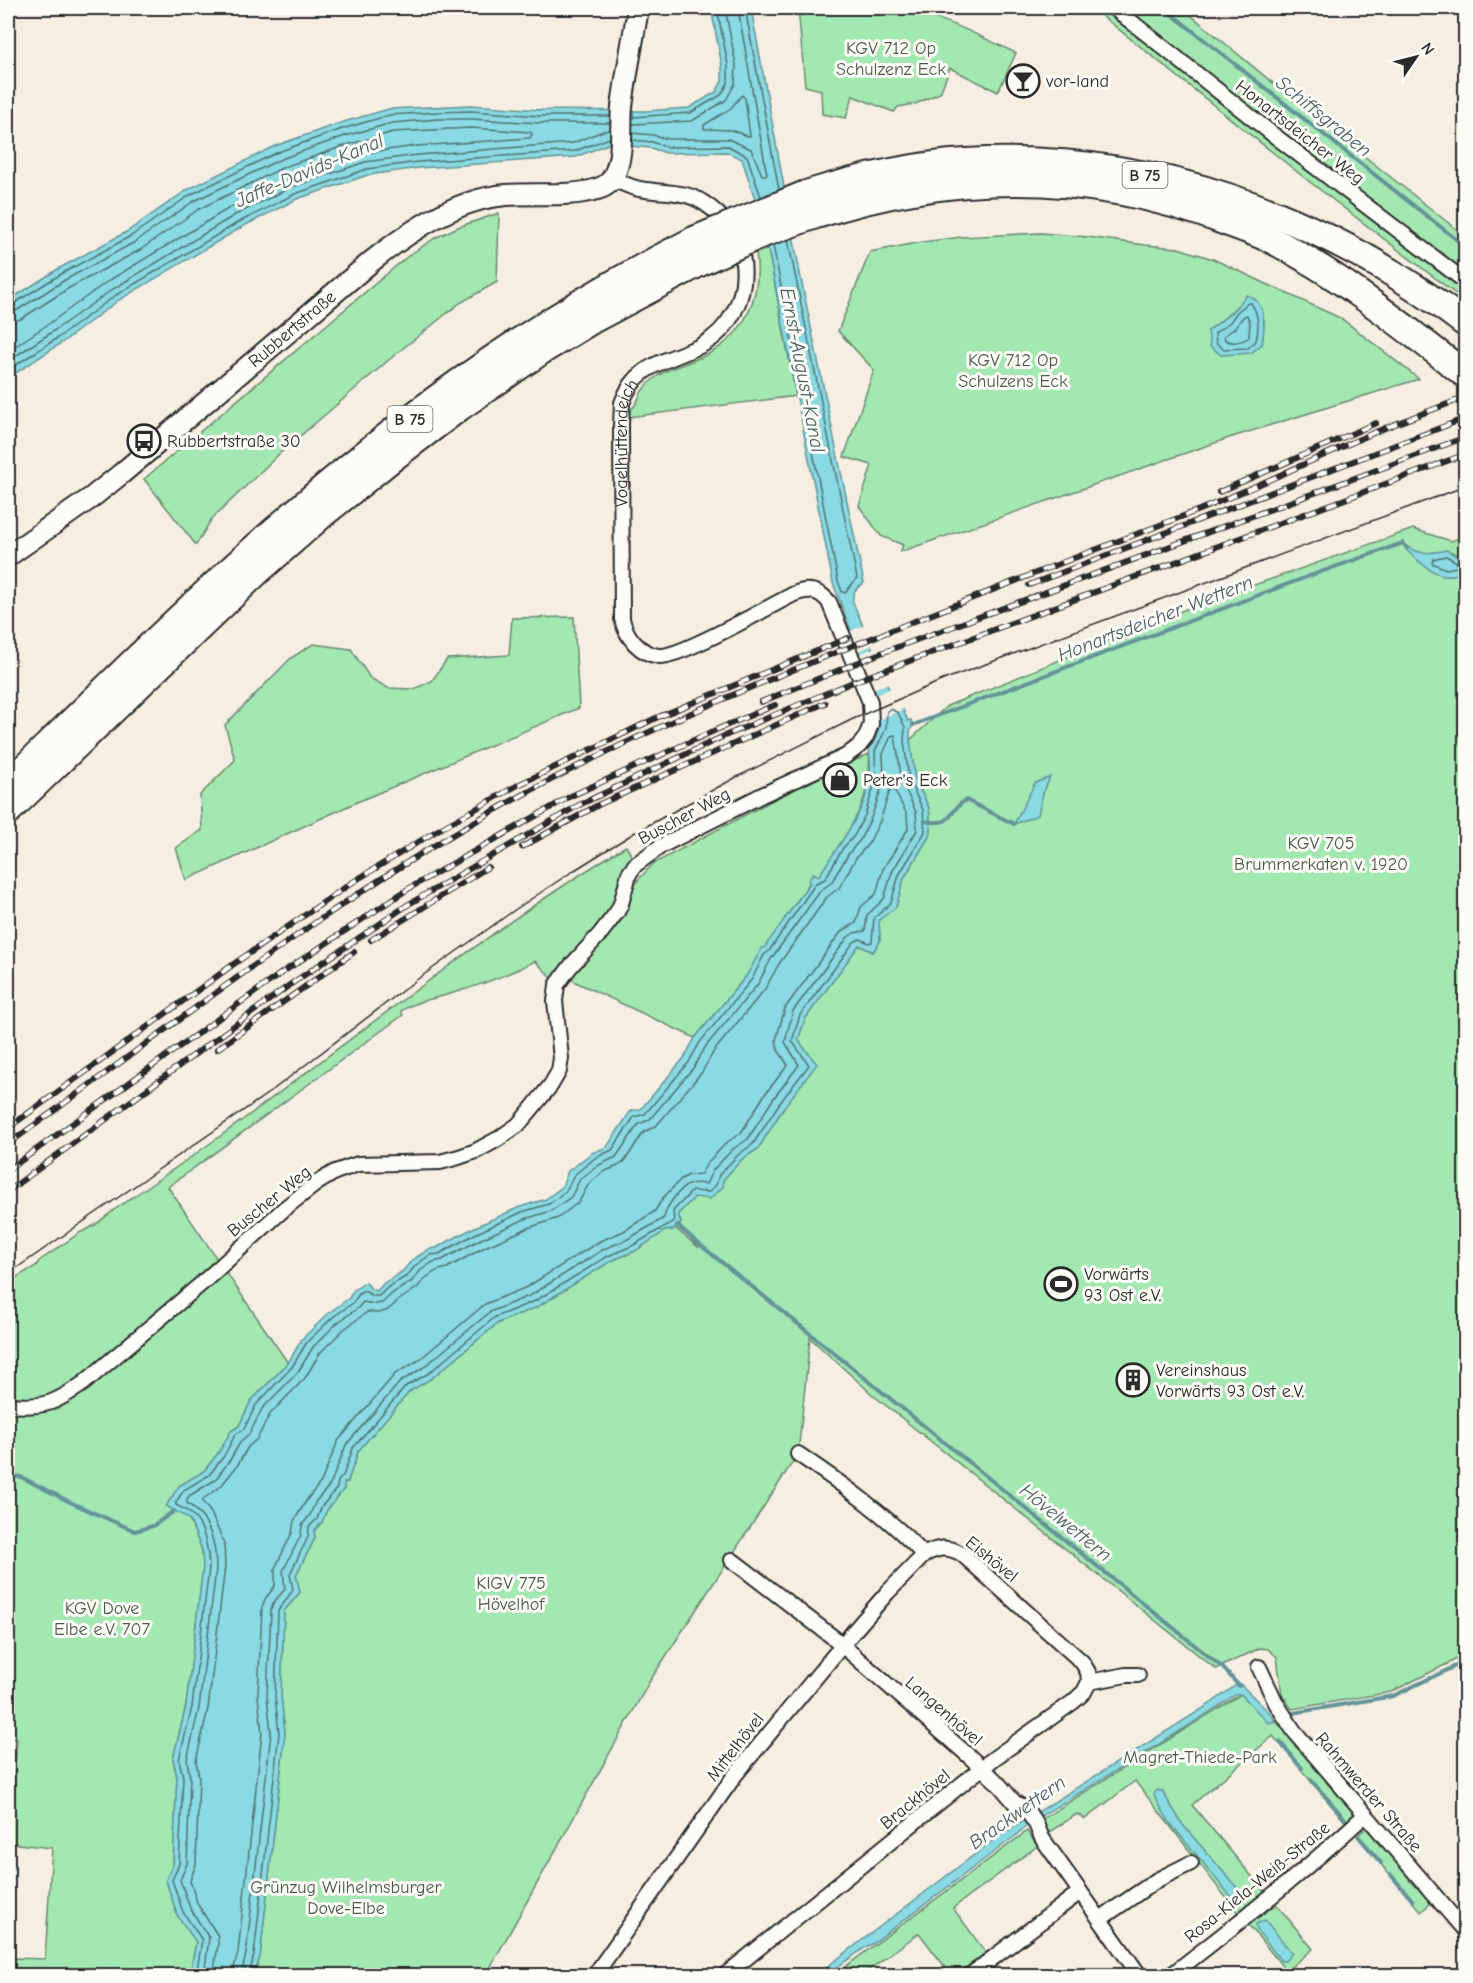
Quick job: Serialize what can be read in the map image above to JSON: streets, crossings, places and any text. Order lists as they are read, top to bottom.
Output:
{
  "streets": {
    "highway": ["B 75"],
    "street": [
      "Honartsdeicher Weg",
      "Rubbertstraße",
      "Vogelhüttendeich",
      "Buscher Weg",
      "Eishövel",
      "Langenhövel",
      "Mittelhövel",
      "Rahmwerder Straße",
      "Brackhövel",
      "Rosa-Kiela-Weiß-Straße"
    ]
  },
  "crossings": [
    ["Rubbertstraße", "Vogelhüttendeich"],
    ["Vogelhüttendeich", "Buscher Weg"],
    ["Eishövel", "Mittelhövel"],
    ["Eishövel", "Brackhövel"],
    ["Langenhövel", "Mittelhövel"],
    ["Langenhövel", "Brackhövel"],
    ["Rahmwerder Straße", "Rosa-Kiela-Weiß-Straße"]
  ],
  "water": [
    "Schiffsgraben",
    "Jaffe-Davids-Kanal",
    "Ernst-August-Kanal",
    "Honartsdeicher Wettern",
    "Hövelwettern",
    "Brackwettern"
  ],
  "parks": [
    "KGV 712 Op Schulzenz Eck",
    "KGV 712 Op Schulzens Eck",
    "KGV 705 Brummerkaten v. 1920",
    "KlGV 775 Hövelhof",
    "KGV Dove Elbe e.V. 707",
    "Magret-Thiede-Park",
    "Grünzug Wilhelmsburger Dove-Elbe"
  ],
  "places": {
    "bar": ["vor-land"],
    "bus stop": ["Rubbertstraße 30"],
    "shop": ["Peter's Eck"],
    "sports": ["Vorwärts 93 Ost e.V."],
    "building": ["Vereinshaus Vorwärts 93 Ost e.V."]
  },
  "north": "top right"
}
